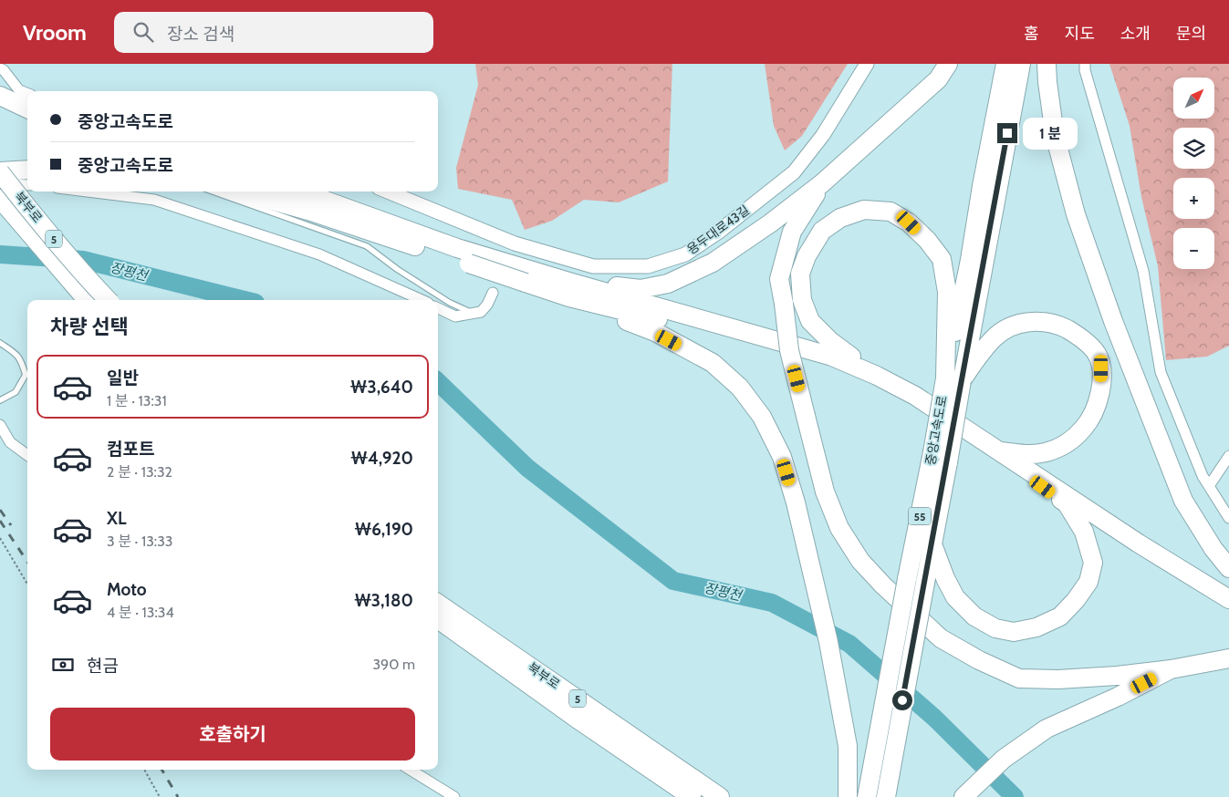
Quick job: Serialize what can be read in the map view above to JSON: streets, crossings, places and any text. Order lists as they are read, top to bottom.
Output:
{
  "streets": {
    "highway": [
      "북부로",
      "5",
      "중앙고속도로",
      "55"
    ],
    "street": ["용두대로43길"]
  },
  "water": ["장평천"],
  "north": "top right",
  "page": {
    "header": "Vroom",
    "search": "장소 검색",
    "nav": [
      "홈",
      "지도",
      "소개",
      "문의"
    ],
    "map_buttons": ["+", "−"],
    "banner": ["중앙고속도로", "중앙고속도로"],
    "bubble": "1 분",
    "heading": "차량 선택",
    "list": [
      {
        "name": "일반",
        "note": "1 분 · 13:31",
        "value": "₩3,640"
      },
      {
        "name": "컴포트",
        "note": "2 분 · 13:32",
        "value": "₩4,920"
      },
      {
        "name": "XL",
        "note": "3 분 · 13:33",
        "value": "₩6,190"
      },
      {
        "name": "Moto",
        "note": "4 분 · 13:34",
        "value": "₩3,180"
      }
    ],
    "pay": ["현금", "390 m"],
    "buttons": "호출하기"
  }
}
